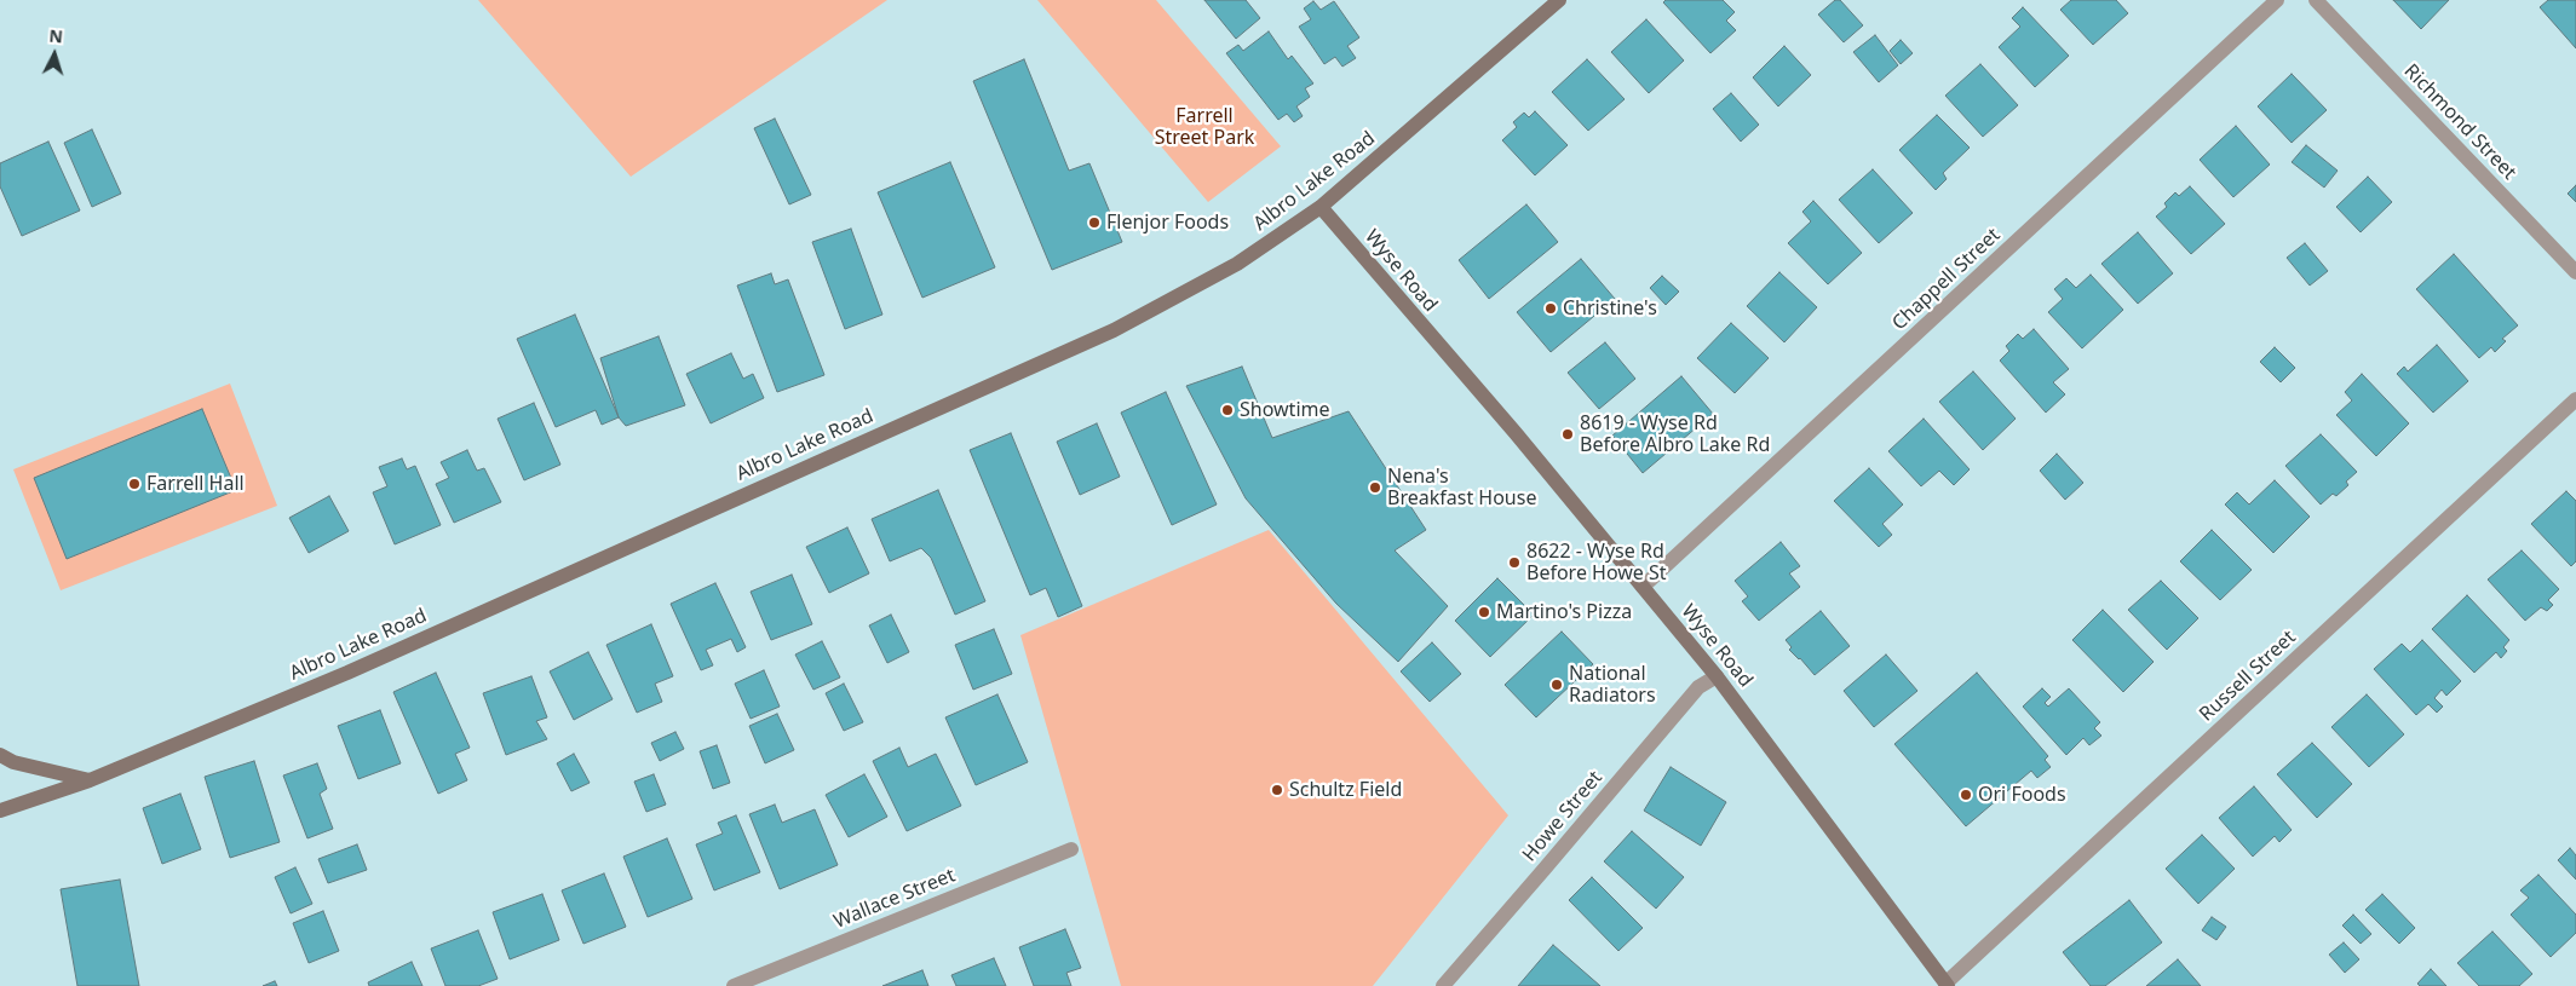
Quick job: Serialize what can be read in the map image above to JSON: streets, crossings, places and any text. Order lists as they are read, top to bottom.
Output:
{
  "streets": {
    "main road": ["Albro Lake Road", "Wyse Road"],
    "street": [
      "Richmond Street",
      "Chappell Street",
      "Russell Street",
      "Howe Street",
      "Wallace Street"
    ]
  },
  "crossings": [
    ["Albro Lake Road", "Wyse Road"],
    ["Wyse Road", "Chappell Street"],
    ["Wyse Road", "Russell Street"],
    ["Wyse Road", "Howe Street"]
  ],
  "parks": ["Farrell Street Park"],
  "places": [
    "Flenjor Foods",
    "Christine's",
    "Showtime",
    "8619 - Wyse Rd Before Albro Lake Rd",
    "Farrell Hall",
    "Nena's Breakfast House",
    "8622 - Wyse Rd Before Howe St",
    "Martino's Pizza",
    "National Radiators",
    "Schultz Field",
    "Ori Foods"
  ],
  "north": "top"
}
